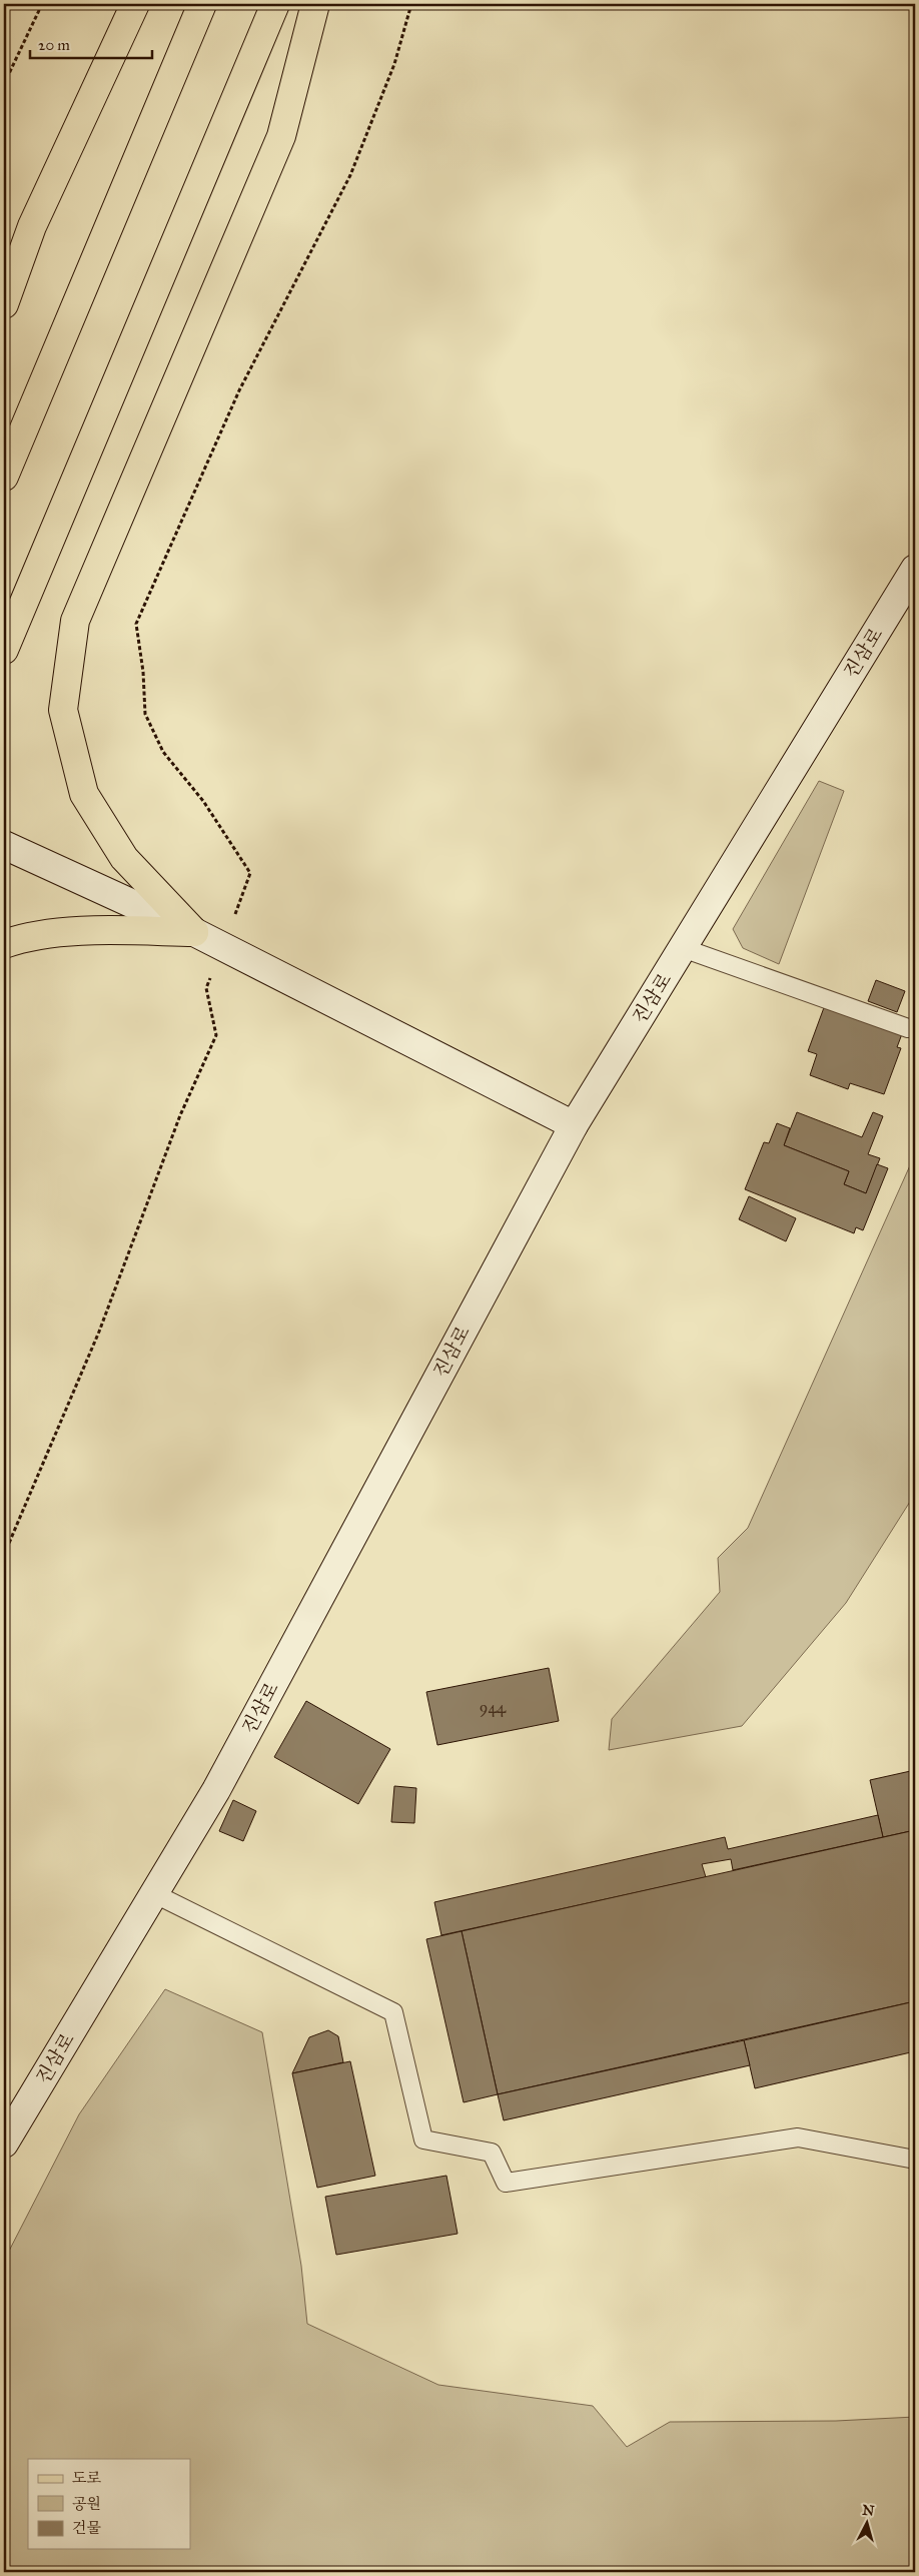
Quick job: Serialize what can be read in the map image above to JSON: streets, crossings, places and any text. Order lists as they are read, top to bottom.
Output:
{
  "streets": {
    "street": ["진삼로"]
  },
  "house_numbers": ["944"],
  "legend": ["도로", "공원", "건물"],
  "scale_bar": "20 m",
  "north": "top"
}
